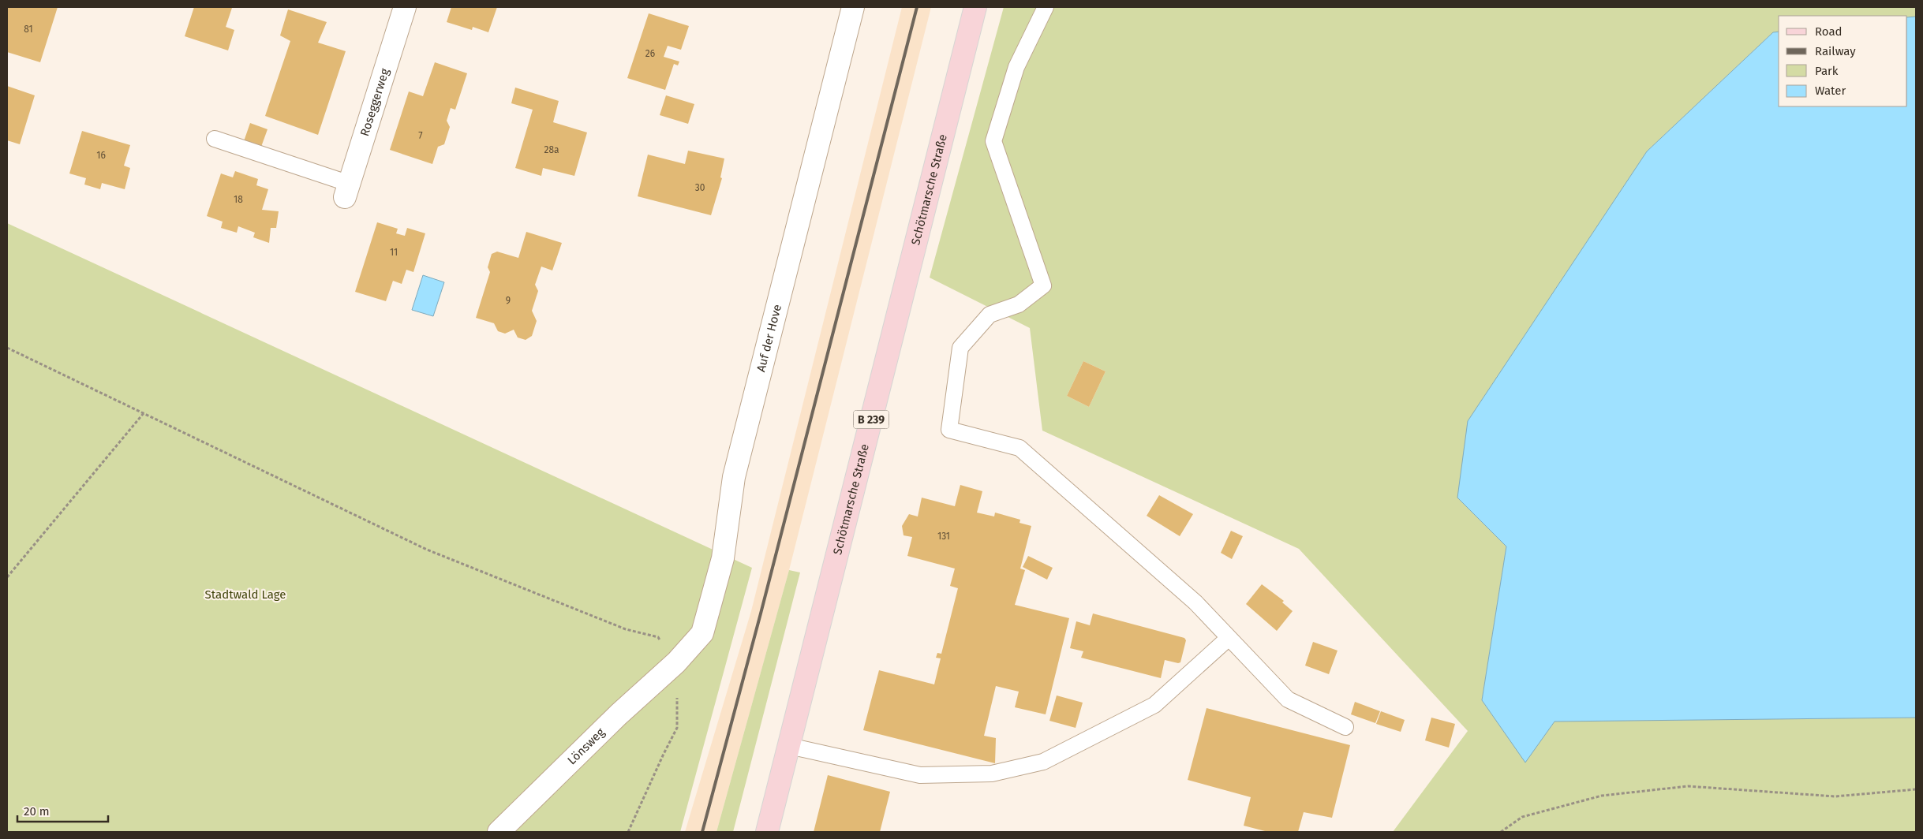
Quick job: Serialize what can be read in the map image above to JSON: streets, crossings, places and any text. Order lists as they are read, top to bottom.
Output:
{
  "streets": {
    "main road": ["Schötmarsche Straße", "B 239"],
    "street": ["Roseggerweg", "Auf der Hove", "Lönsweg"]
  },
  "crossings": [
    ["Auf der Hove", "Lönsweg"]
  ],
  "parks": ["Stadtwald Lage"],
  "house_numbers": [
    "81",
    "26",
    "7",
    "28a",
    "16",
    "30",
    "18",
    "11",
    "9",
    "131"
  ],
  "legend": [
    "Road",
    "Railway",
    "Park",
    "Water"
  ],
  "scale_bar": "20 m"
}
